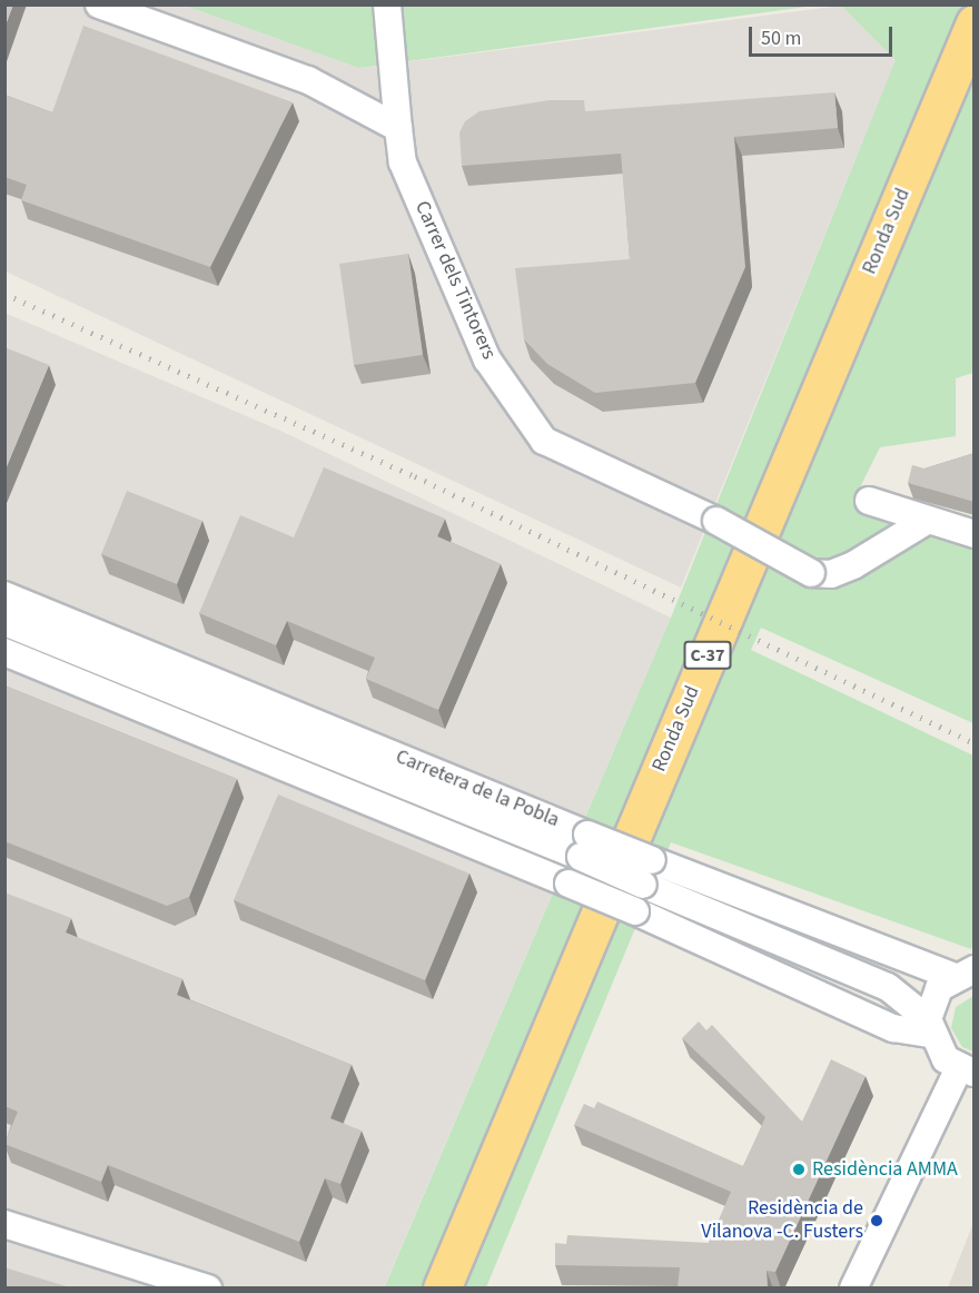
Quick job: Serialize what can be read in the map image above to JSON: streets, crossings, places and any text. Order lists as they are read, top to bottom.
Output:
{
  "streets": {
    "highway": ["Ronda Sud", "C-37"],
    "street": ["Carrer dels Tintorers", "Carretera de la Pobla"]
  },
  "places": ["Residència AMMA", "Residència de Vilanova -C. Fusters"],
  "scale_bar": "50 m"
}
